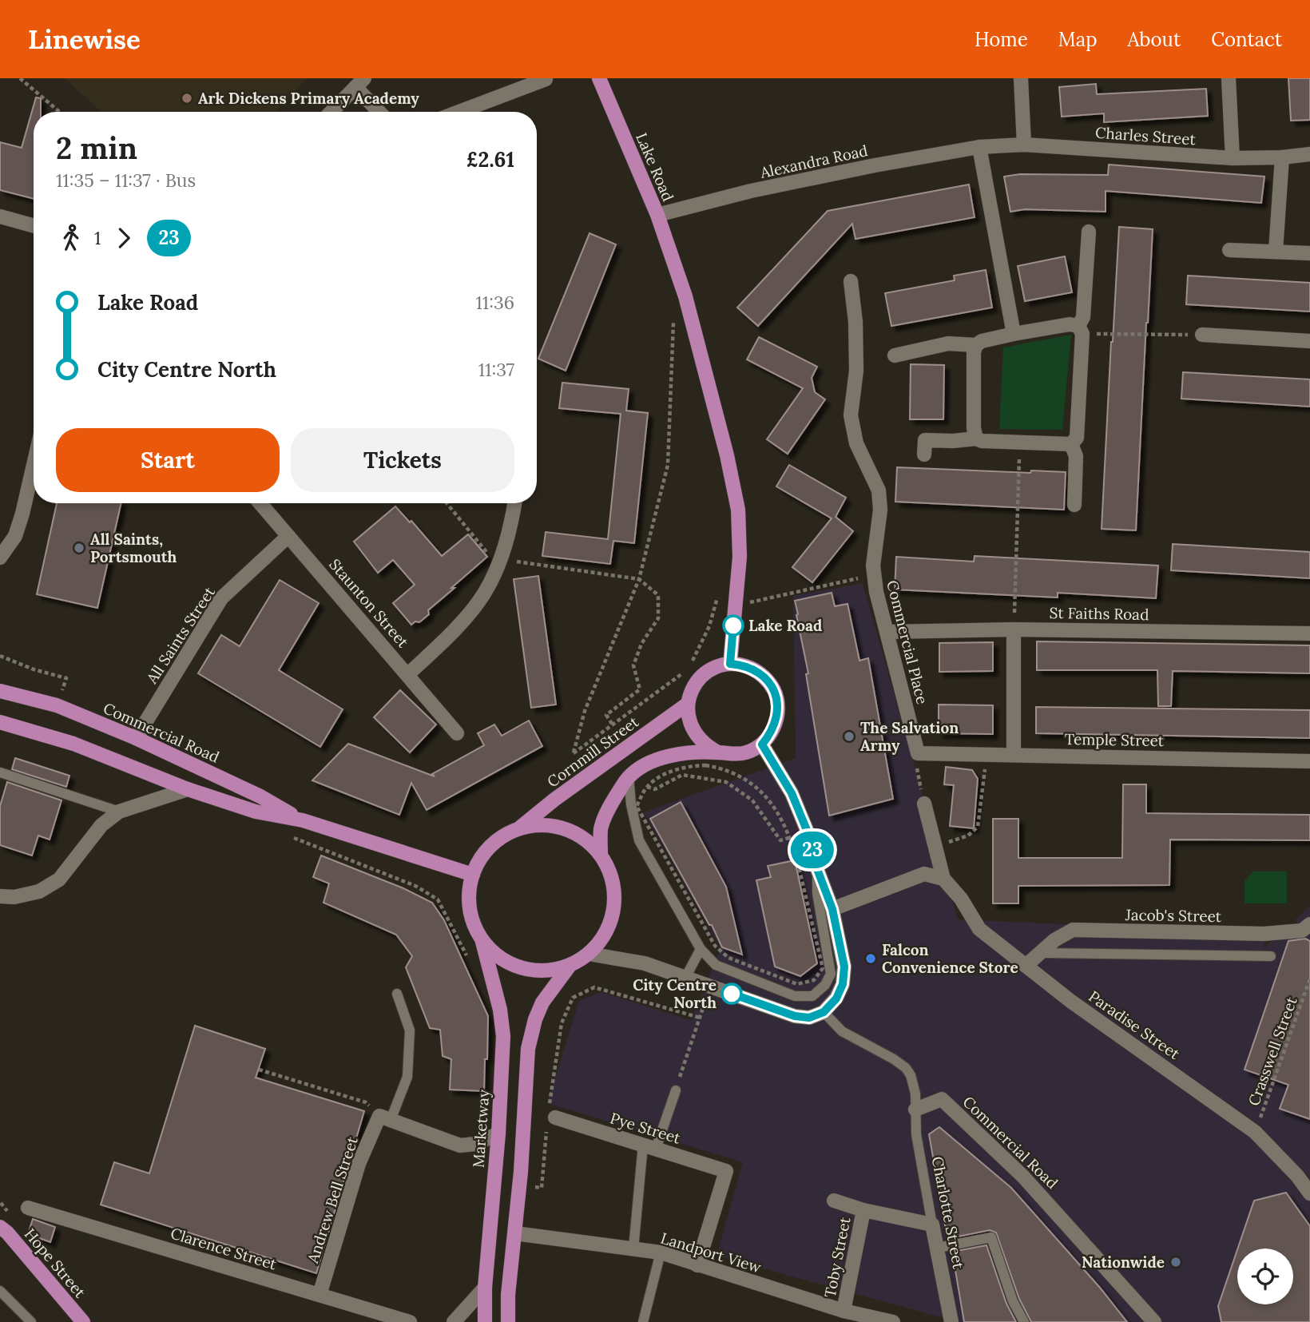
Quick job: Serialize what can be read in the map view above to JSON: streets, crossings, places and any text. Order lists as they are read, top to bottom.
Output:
{
  "streets": {
    "main road": [
      "Lake Road",
      "Commercial Road",
      "Cornmill Street",
      "Marketway",
      "Hope Street"
    ],
    "street": [
      "Charles Street",
      "Alexandra Road",
      "Staunton Street",
      "St Faiths Road",
      "All Saints Street",
      "Commercial Place",
      "Temple Street",
      "Jacob's Street",
      "Paradise Street",
      "Pye Street",
      "Andrew Bell Street",
      "Charlotte Street",
      "Clarence Street",
      "Landport View",
      "Toby Street"
    ],
    "path": ["Crasswell Street"]
  },
  "crossings": [
    ["Charles Street", "Alexandra Road"],
    ["Alexandra Road", "Lake Road"],
    ["Lake Road", "Cornmill Street"],
    ["Staunton Street", "All Saints Street"],
    ["St Faiths Road", "Commercial Place"],
    ["All Saints Street", "Commercial Road"],
    ["Commercial Place", "Temple Street"],
    ["Commercial Road", "Cornmill Street"],
    ["Commercial Road", "Marketway"],
    ["Commercial Road", "Charlotte Street"],
    ["Cornmill Street", "Marketway"],
    ["Jacob's Street", "Paradise Street"],
    ["Paradise Street", "Crasswell Street"],
    ["Pye Street", "Landport View"],
    ["Andrew Bell Street", "Clarence Street"],
    ["Landport View", "Toby Street"]
  ],
  "places": [
    "Ark Dickens Primary Academy",
    "All Saints, Portsmouth",
    "Lake Road",
    "The Salvation Army",
    "Falcon Convenience Store",
    "City Centre North",
    "Nationwide"
  ],
  "lines": ["bus line 23"],
  "page": {
    "header": "Linewise",
    "nav": [
      "Home",
      "Map",
      "About",
      "Contact"
    ],
    "on_map": "23",
    "heading": ["2 min", "11:35 – 11:37 · Bus", "£2.61"],
    "legs": ["1", "23"],
    "list": [
      {
        "name": "Lake Road",
        "value": "11:36"
      },
      {
        "name": "City Centre North",
        "value": "11:37"
      }
    ],
    "buttons": ["Start", "Tickets"]
  }
}
